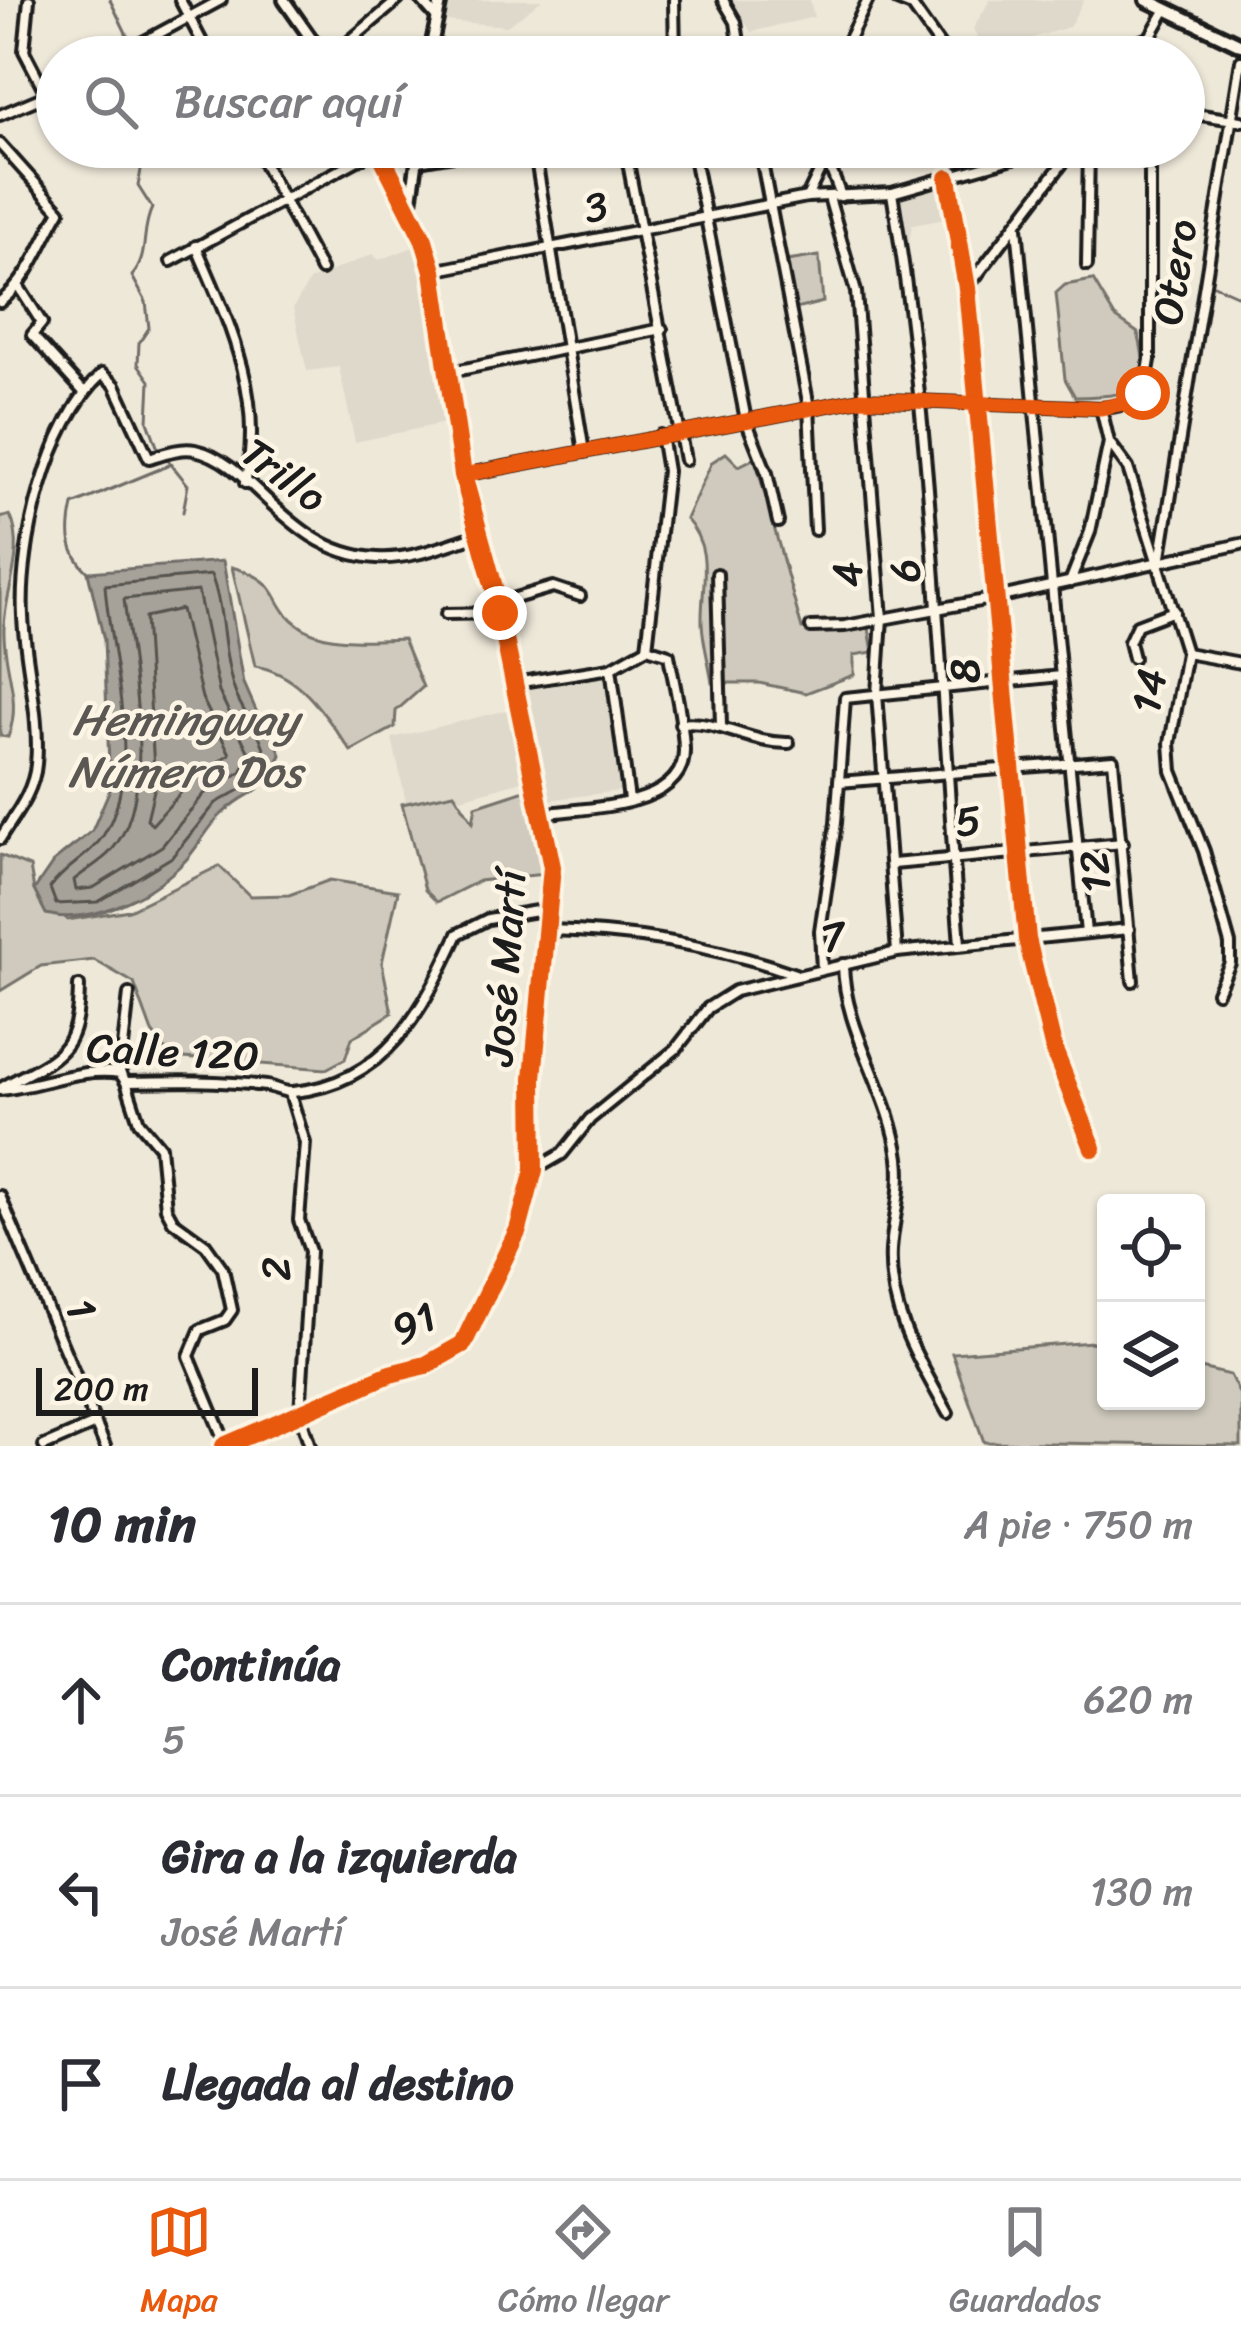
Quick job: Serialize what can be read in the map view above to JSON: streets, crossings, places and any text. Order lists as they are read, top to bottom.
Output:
{
  "streets": {
    "street": [
      "3",
      "Otero",
      "Trillo",
      "6",
      "4",
      "8",
      "14",
      "5",
      "12",
      "7",
      "José Martí",
      "Calle 120",
      "2",
      "1",
      "91"
    ]
  },
  "crossings": [
    ["3", "6"],
    ["3", "4"],
    ["3", "8"],
    ["3", "José Martí"],
    ["Otero", "14"],
    ["Trillo", "José Martí"],
    ["6", "5"],
    ["6", "7"],
    ["4", "5"],
    ["4", "7"],
    ["8", "5"],
    ["8", "7"],
    ["5", "12"],
    ["12", "7"],
    ["7", "José Martí"],
    ["José Martí", "Calle 120"],
    ["José Martí", "91"],
    ["Calle 120", "2"],
    ["2", "91"]
  ],
  "water": ["Hemingway Número Dos"],
  "scale_bar": "200 m",
  "page": {
    "search": "Buscar aquí",
    "scale": "200 m",
    "heading": ["10 min", "A pie · 750 m"],
    "list": [
      ["Continúa", "5", "620 m"],
      ["Gira a la izquierda", "José Martí", "130 m"],
      "Llegada al destino"
    ],
    "nav": ["Mapa", "Cómo llegar", "Guardados"]
  }
}
